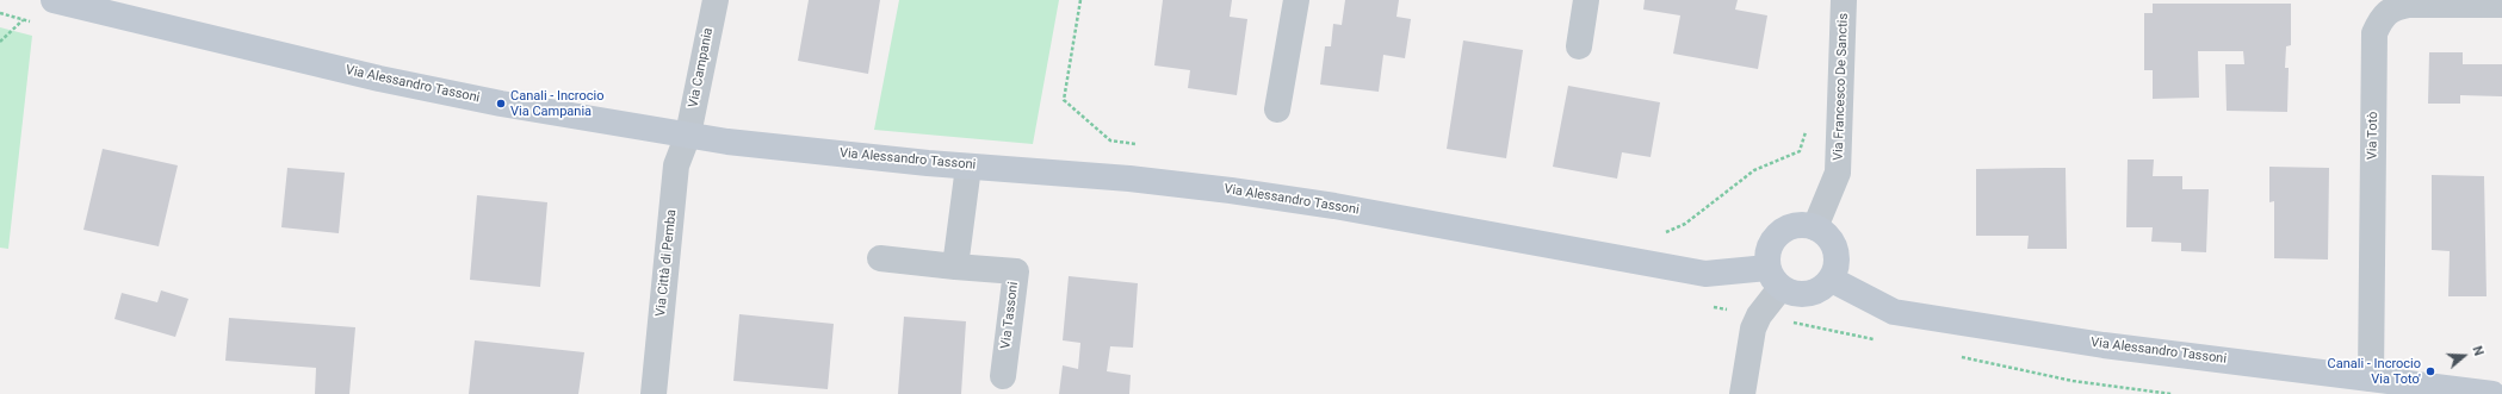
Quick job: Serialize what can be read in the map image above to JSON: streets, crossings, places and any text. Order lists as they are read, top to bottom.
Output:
{
  "streets": {
    "street": [
      "Via Campania",
      "Via Alessandro Tassoni",
      "Via Francesco De Sanctis",
      "Via Totò",
      "Via Città di Pemba",
      "Via Tassoni"
    ]
  },
  "crossings": [
    ["Via Campania", "Via Alessandro Tassoni"],
    ["Via Campania", "Via Città di Pemba"],
    ["Via Alessandro Tassoni", "Via Francesco De Sanctis"],
    ["Via Alessandro Tassoni", "Via Totò"],
    ["Via Alessandro Tassoni", "Via Città di Pemba"]
  ],
  "places": ["Canali - Incrocio Via Campania", "Canali - Incrocio Via Toto'"],
  "north": "right"
}
